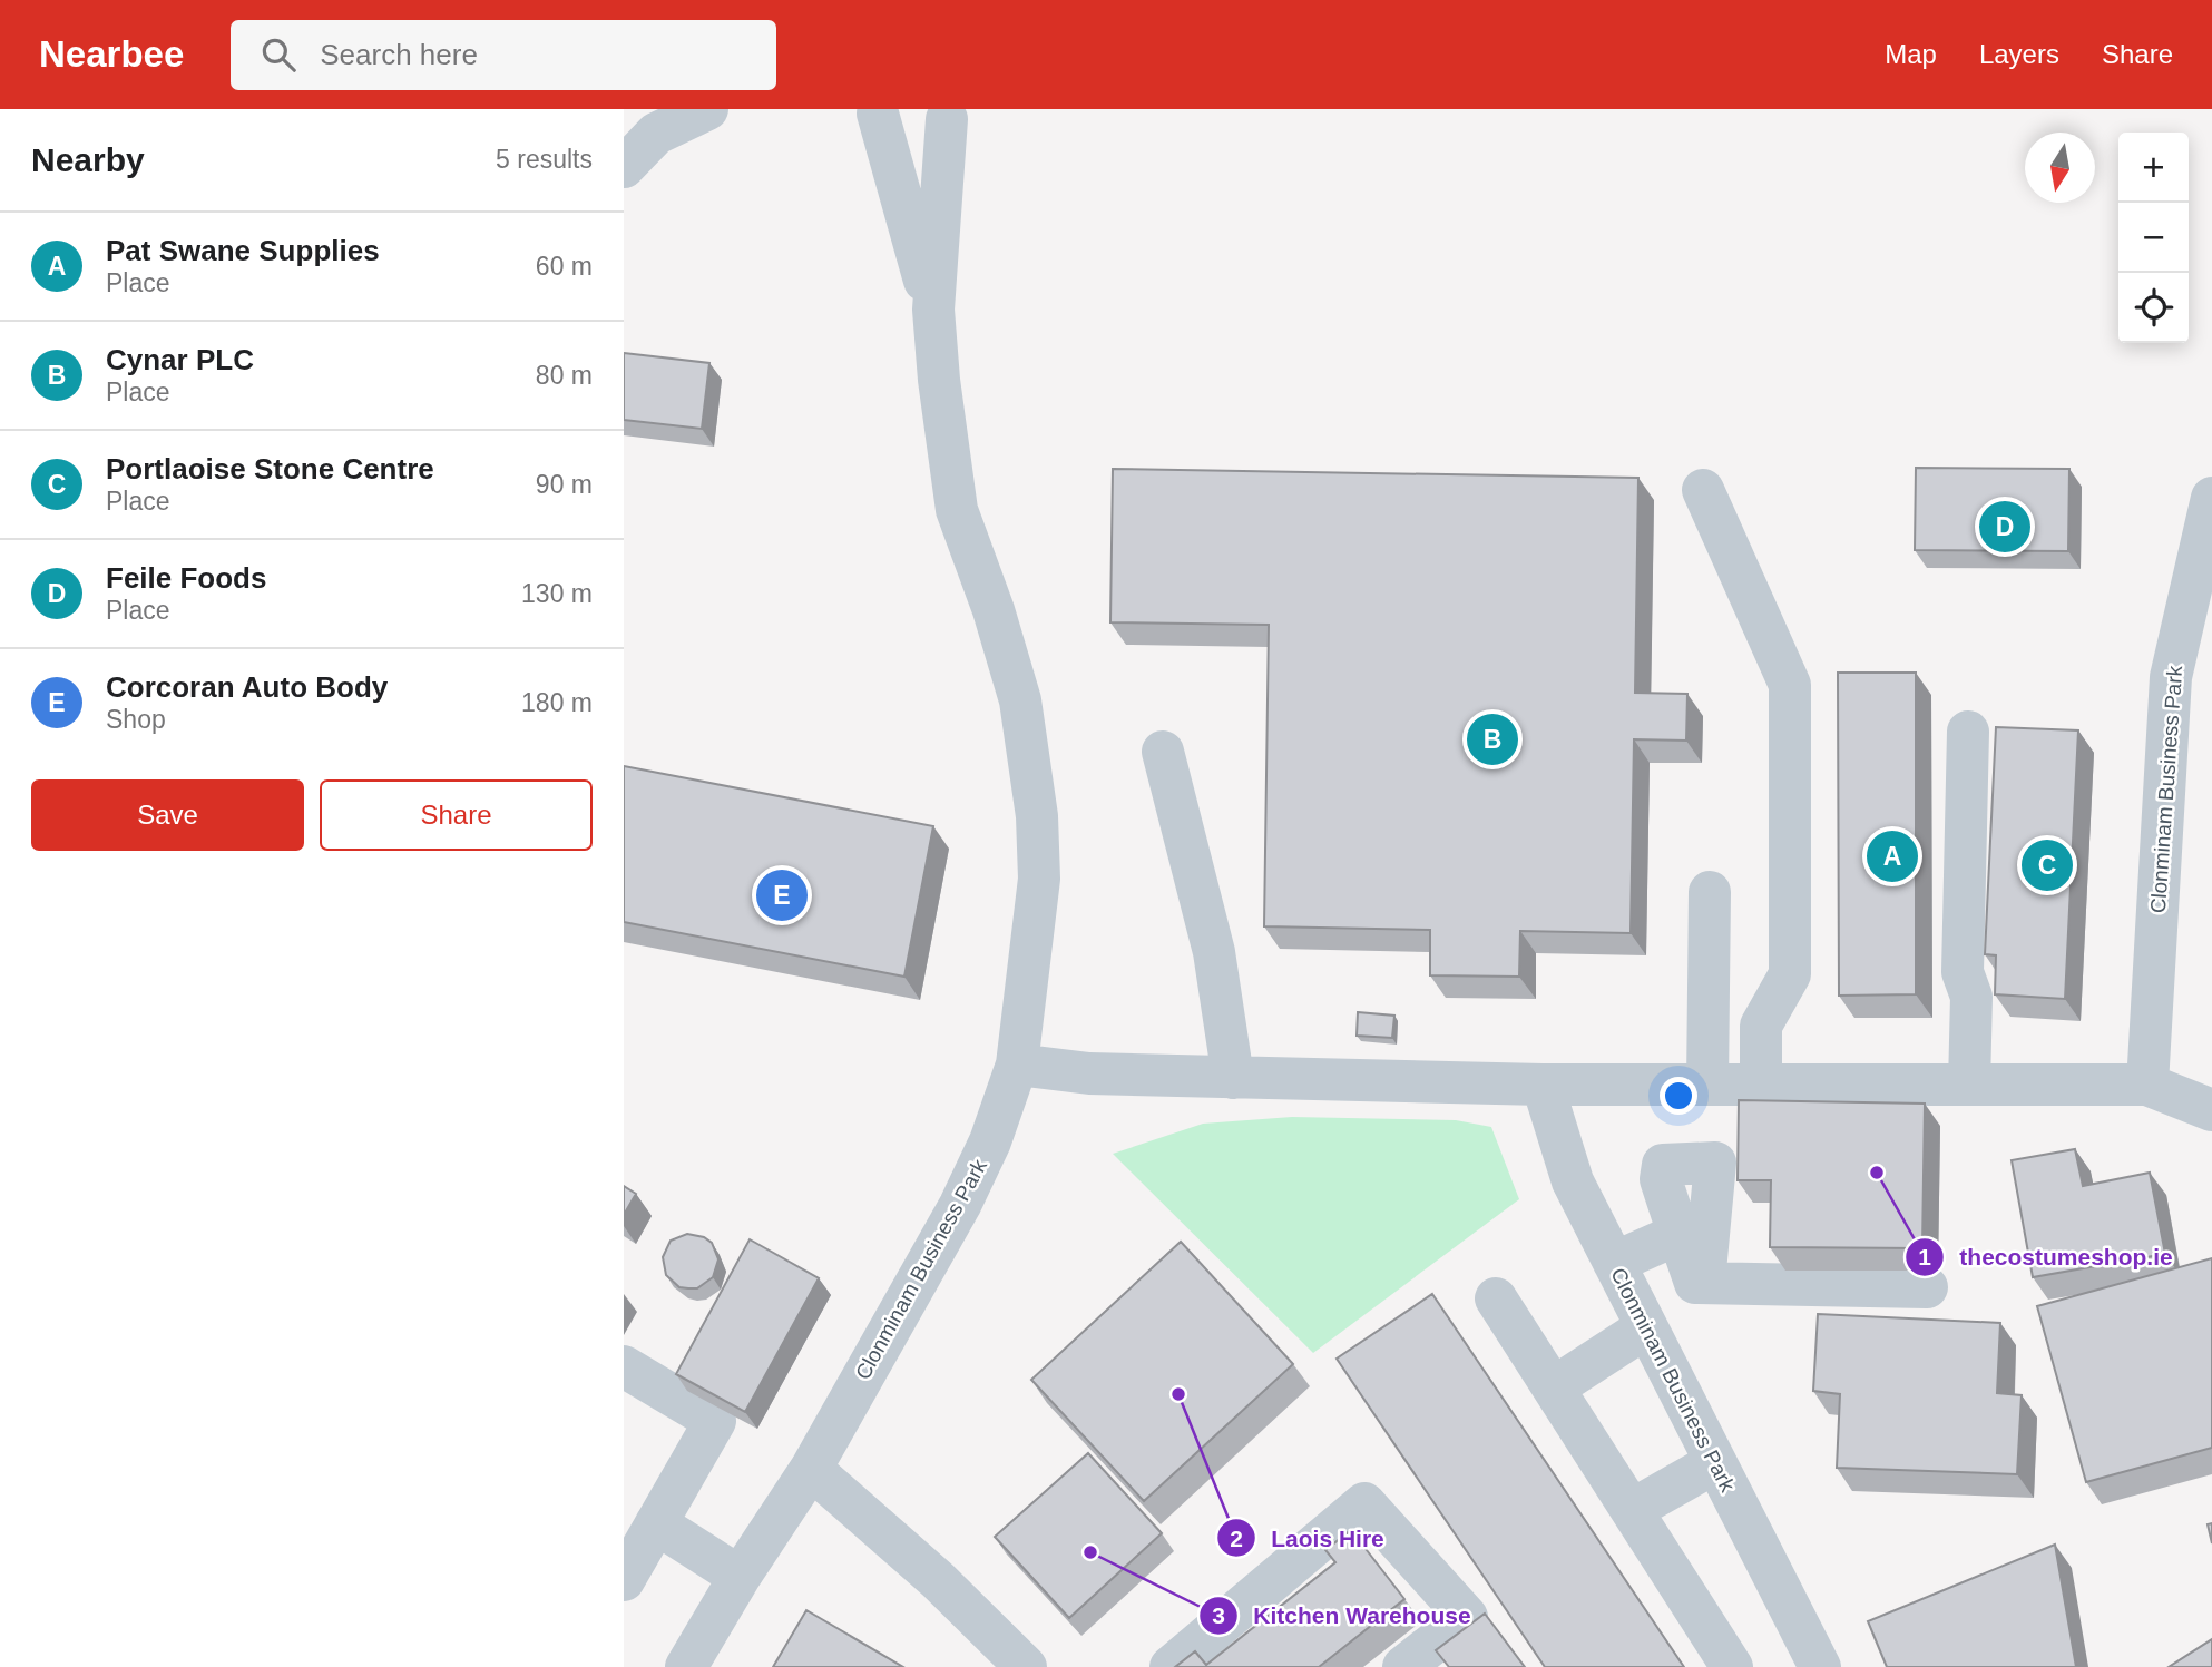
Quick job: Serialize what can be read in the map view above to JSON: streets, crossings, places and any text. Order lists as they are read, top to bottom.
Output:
{
  "streets": {
    "street": ["Clonminam Business Park"]
  },
  "places": ["thecostumeshop.ie", "Laois Hire", "Kitchen Warehouse"],
  "north": "bottom",
  "page": {
    "header": "Nearbee",
    "search": "Search here",
    "nav": ["Map", "Layers", "Share"],
    "heading": ["Nearby", "5 results"],
    "map_buttons": ["+", "−"],
    "list": [
      {
        "mark": "A",
        "name": "Pat Swane Supplies",
        "note": "Place",
        "value": "60 m"
      },
      {
        "mark": "B",
        "name": "Cynar PLC",
        "note": "Place",
        "value": "80 m"
      },
      {
        "mark": "C",
        "name": "Portlaoise Stone Centre",
        "note": "Place",
        "value": "90 m"
      },
      {
        "mark": "D",
        "name": "Feile Foods",
        "note": "Place",
        "value": "130 m"
      },
      {
        "mark": "E",
        "name": "Corcoran Auto Body",
        "note": "Shop",
        "value": "180 m"
      }
    ],
    "pins": [
      "D",
      "B",
      "A",
      "C",
      "E"
    ],
    "buttons": ["Save", "Share"]
  }
}
